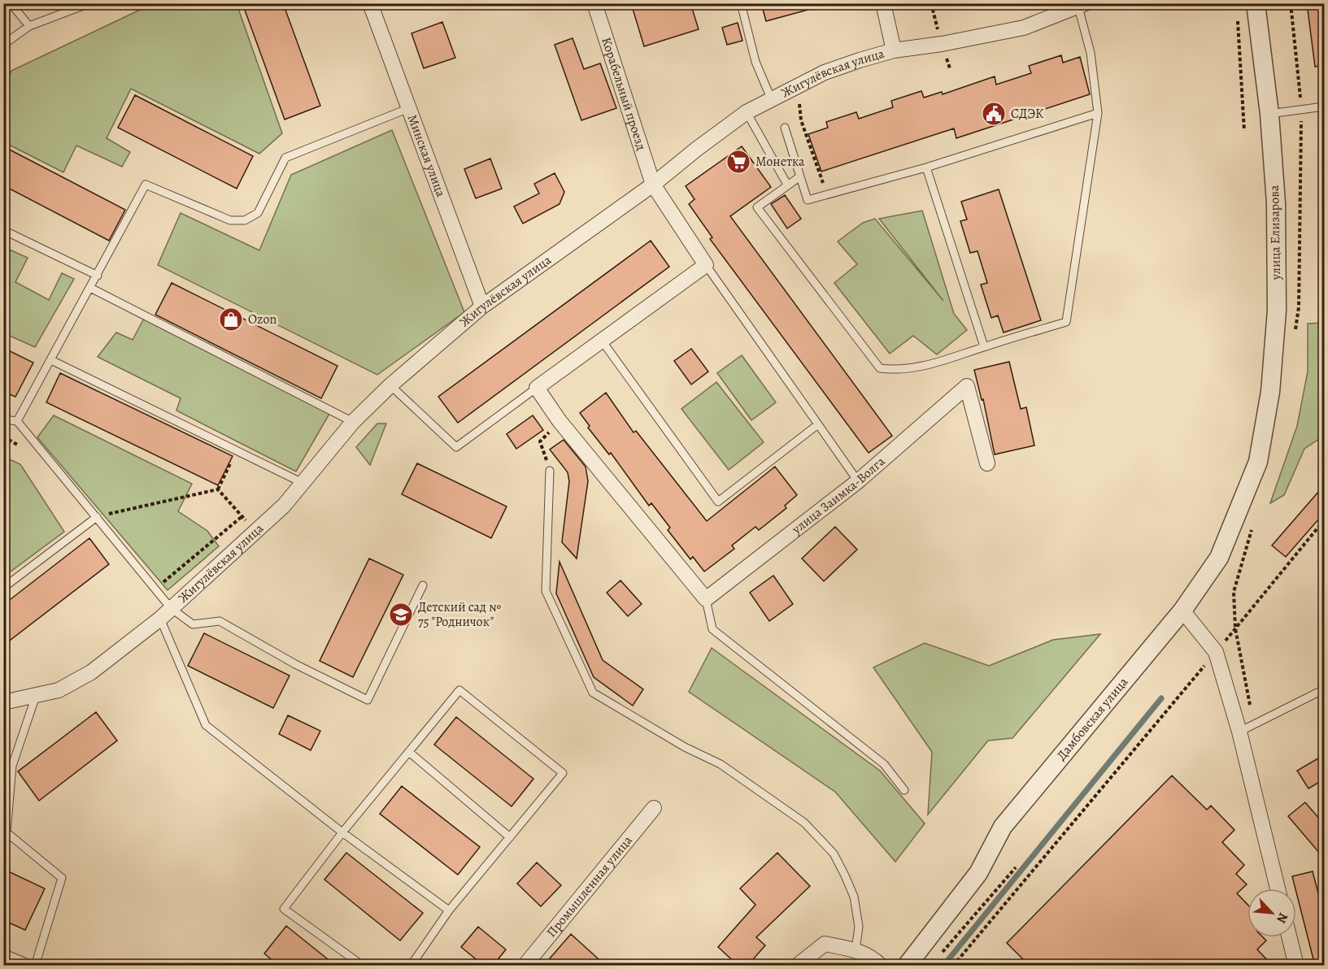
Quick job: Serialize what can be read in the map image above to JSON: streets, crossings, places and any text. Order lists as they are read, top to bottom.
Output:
{
  "streets": {
    "street": [
      "Жигулёвская улица",
      "Корабельный проезд",
      "Минская улица",
      "улица Елизарова",
      "улица Заимка-Волга",
      "Дамбовская улица",
      "Промышленная улица"
    ]
  },
  "crossings": [
    ["Жигулёвская улица", "Корабельный проезд"],
    ["Жигулёвская улица", "Минская улица"],
    ["улица Елизарова", "Дамбовская улица"]
  ],
  "places": {
    "public building": ["СДЭК"],
    "supermarket": ["Монетка"],
    "shop": ["Ozon"],
    "school or university": ["Детский сад № 75 \"Родничок\""]
  },
  "north": "bottom right"
}
